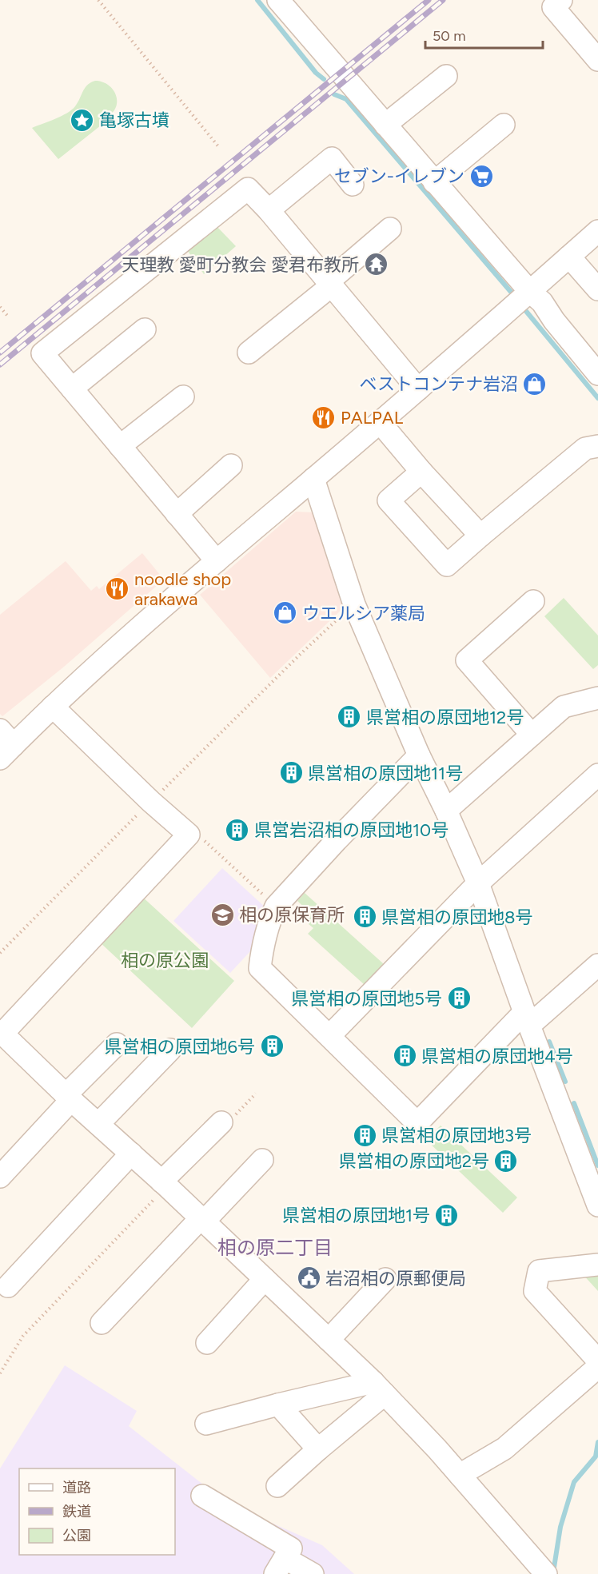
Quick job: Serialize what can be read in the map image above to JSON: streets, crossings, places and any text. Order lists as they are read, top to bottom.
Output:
{
  "districts": ["相の原二丁目"],
  "parks": ["相の原公園"],
  "places": {
    "place": ["亀塚古墳"],
    "supermarket": ["セブン-イレブン"],
    "temple": ["天理教 愛町分教会 愛君布教所"],
    "shop": ["ベストコンテナ岩沼", "ウエルシア薬局"],
    "restaurant": ["PALPAL", "noodle shop arakawa"],
    "building": [
      "県営相の原団地12号",
      "県営相の原団地11号",
      "県営岩沼相の原団地10号",
      "県営相の原団地8号",
      "県営相の原団地5号",
      "県営相の原団地6号",
      "県営相の原団地4号",
      "県営相の原団地3号",
      "県営相の原団地2号",
      "県営相の原団地1号"
    ],
    "school or university": ["相の原保育所"],
    "public building": ["岩沼相の原郵便局"]
  },
  "legend": ["道路", "鉄道", "公園"],
  "scale_bar": "50 m"
}
